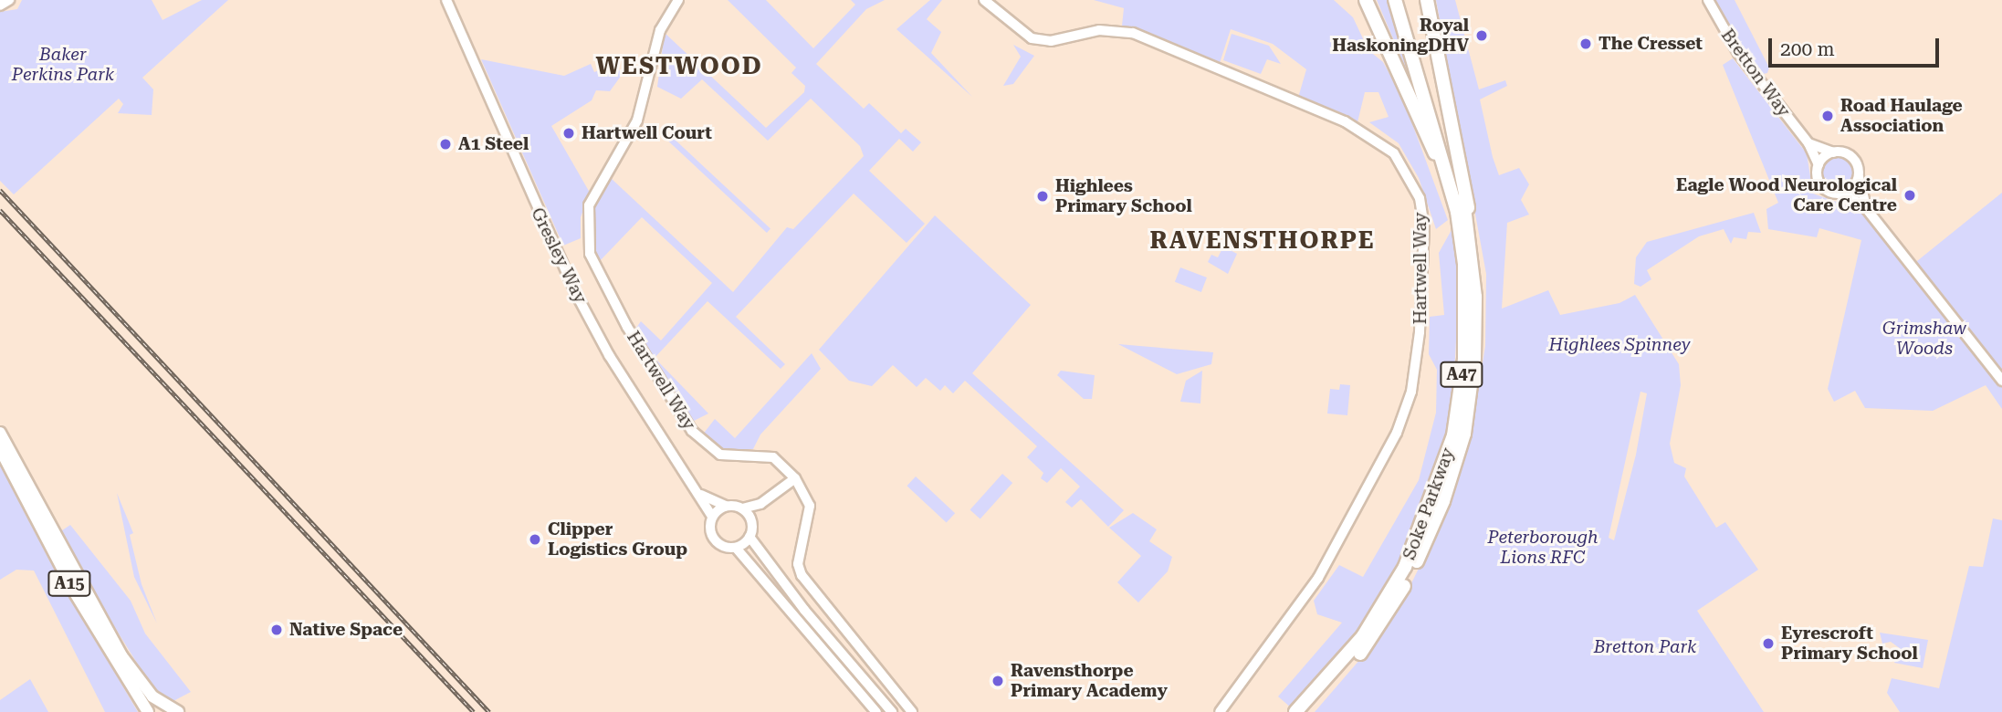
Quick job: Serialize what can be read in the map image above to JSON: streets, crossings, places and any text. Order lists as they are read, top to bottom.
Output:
{
  "streets": {
    "highway": ["A47", "Soke Parkway"],
    "main road": ["A15"],
    "street": ["Bretton Way", "Gresley Way", "Hartwell Way"]
  },
  "crossings": [
    ["A47", "Soke Parkway"]
  ],
  "districts": ["WESTWOOD", "RAVENSTHORPE"],
  "parks": [
    "Baker Perkins Park",
    "Grimshaw Woods",
    "Highlees Spinney",
    "Peterborough Lions RFC",
    "Bretton Park"
  ],
  "places": [
    "Royal HaskoningDHV",
    "The Cresset",
    "Road Haulage Association",
    "Hartwell Court",
    "A1 Steel",
    "Eagle Wood Neurological Care Centre",
    "Highlees Primary School",
    "Clipper Logistics Group",
    "Native Space",
    "Eyrescroft Primary School",
    "Ravensthorpe Primary Academy"
  ],
  "scale_bar": "200 m"
}
